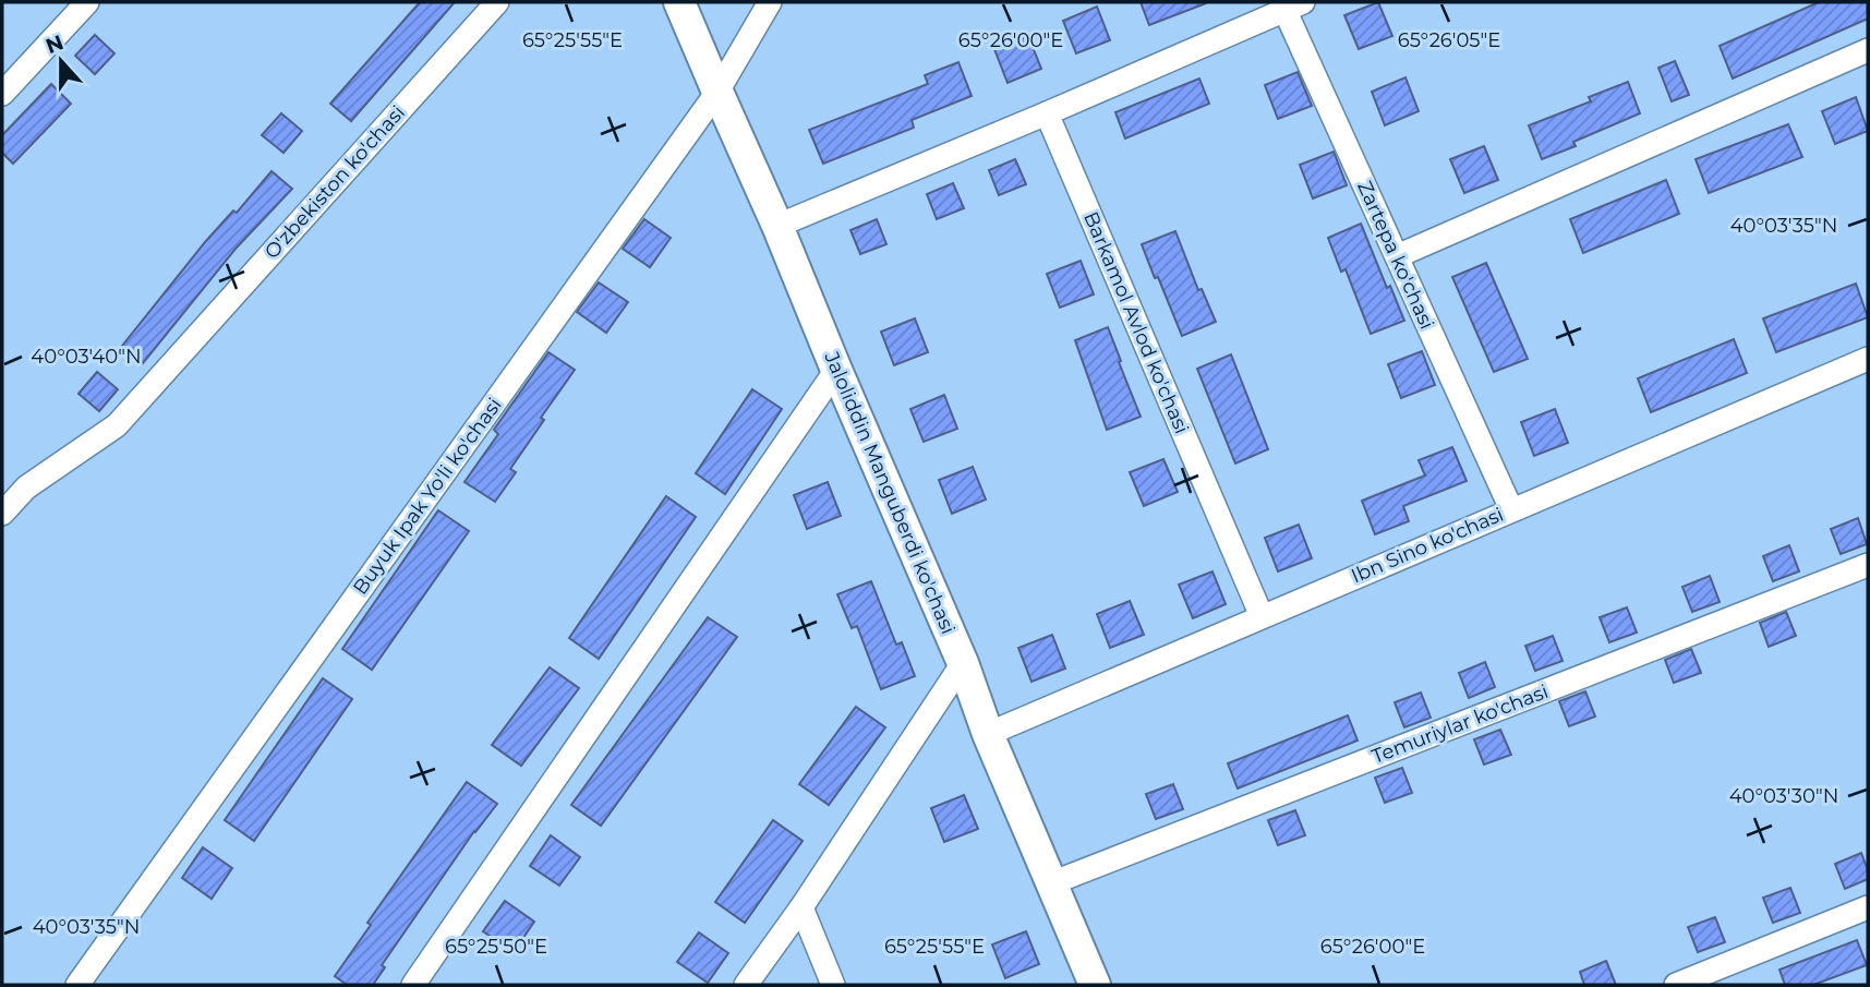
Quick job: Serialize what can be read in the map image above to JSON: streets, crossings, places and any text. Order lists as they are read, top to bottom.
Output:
{
  "streets": {
    "street": [
      "O'zbekiston ko'chasi",
      "Zartepa ko'chasi",
      "Barkamol Avlod ko'chasi",
      "Jaloliddin Manguberdi ko'chasi",
      "Buyuk Ipak Yo'li ko'chasi",
      "Ibn Sino ko'chasi",
      "Temuriylar ko'chasi"
    ]
  },
  "crossings": [
    ["Zartepa ko'chasi", "Ibn Sino ko'chasi"],
    ["Barkamol Avlod ko'chasi", "Ibn Sino ko'chasi"],
    ["Jaloliddin Manguberdi ko'chasi", "Buyuk Ipak Yo'li ko'chasi"],
    ["Jaloliddin Manguberdi ko'chasi", "Ibn Sino ko'chasi"],
    ["Jaloliddin Manguberdi ko'chasi", "Temuriylar ko'chasi"]
  ],
  "north": "top",
  "coordinates": [
    "65°25'55\"E",
    "65°26'00\"E",
    "65°26'05\"E",
    "40°03'35\"N",
    "40°03'40\"N",
    "40°03'30\"N",
    "65°25'50\"E"
  ]
}
